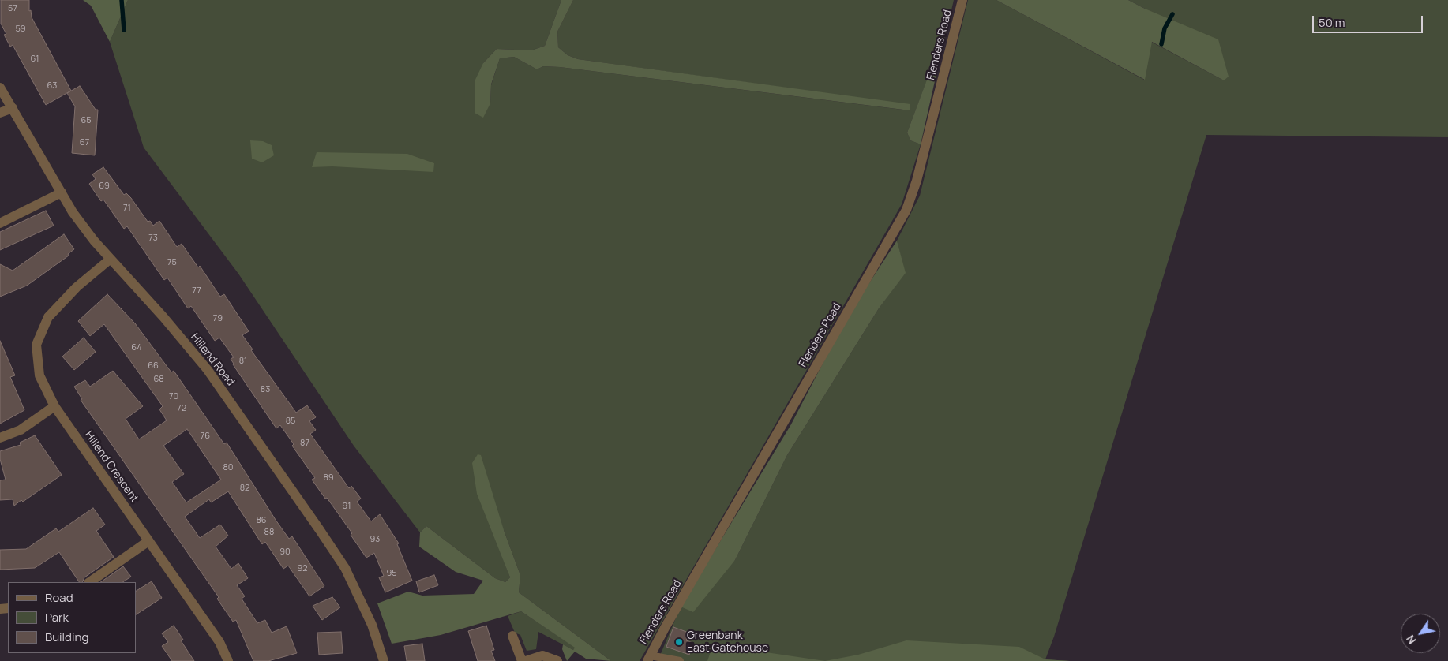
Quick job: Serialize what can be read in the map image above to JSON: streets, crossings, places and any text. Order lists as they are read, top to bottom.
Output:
{
  "streets": {
    "street": ["Flenders Road", "Hillend Road", "Hillend Crescent"]
  },
  "crossings": [
    ["Hillend Road", "Hillend Crescent"]
  ],
  "places": ["Greenbank East Gatehouse"],
  "house_numbers": [
    "57",
    "59",
    "61",
    "63",
    "65",
    "67",
    "69",
    "71",
    "73",
    "75",
    "77",
    "79",
    "64",
    "81",
    "66",
    "68",
    "83",
    "70",
    "72",
    "85",
    "76",
    "87",
    "80",
    "89",
    "82",
    "91",
    "86",
    "88",
    "93",
    "90",
    "92",
    "95"
  ],
  "legend": ["Road", "Park", "Building"],
  "scale_bar": "50 m",
  "north": "bottom left"
}
